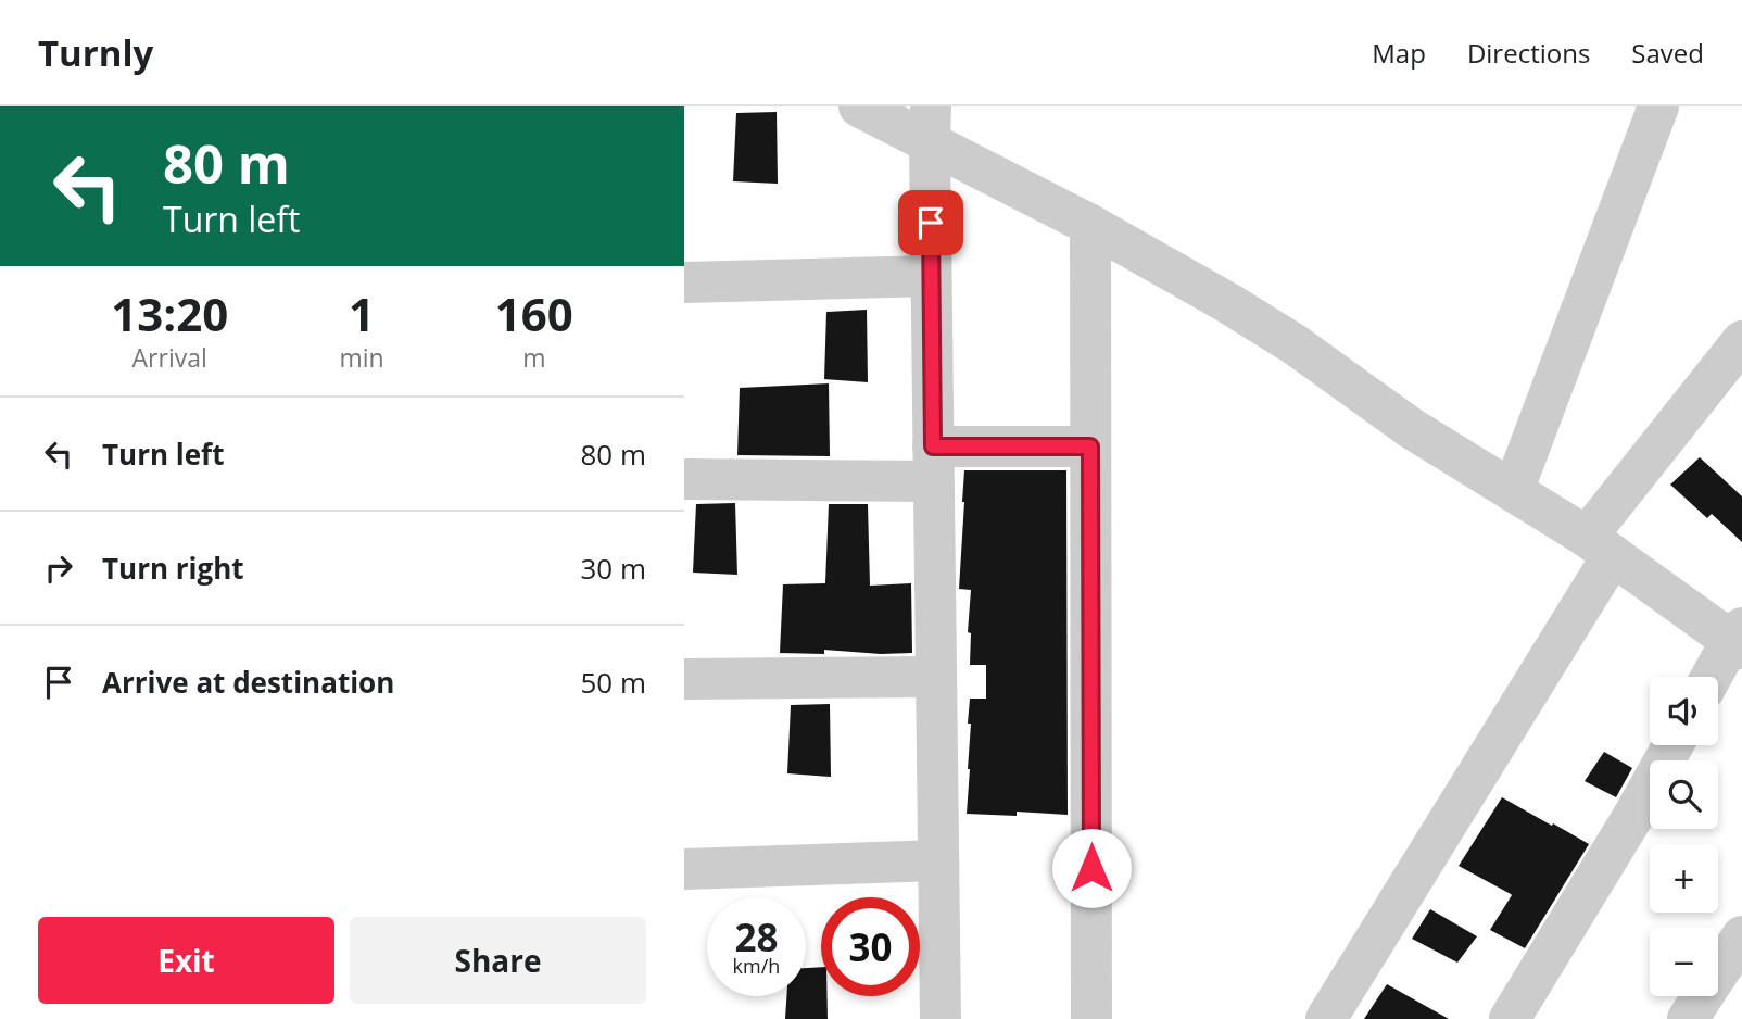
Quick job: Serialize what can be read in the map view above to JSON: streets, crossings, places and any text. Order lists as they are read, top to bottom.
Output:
{
  "page": {
    "header": "Turnly",
    "nav": ["Map", "Directions", "Saved"],
    "turn": ["80 m", "Turn left"],
    "eta": [
      "13:20",
      "Arrival",
      "1",
      "min",
      "160",
      "m"
    ],
    "list": [
      {
        "name": "Turn left",
        "value": "80 m"
      },
      {
        "name": "Turn right",
        "value": "30 m"
      },
      {
        "name": "Arrive at destination",
        "value": "50 m"
      }
    ],
    "map_buttons": ["+", "−"],
    "speed": "28 km/h",
    "limit": "30",
    "buttons": ["Exit", "Share"]
  }
}
